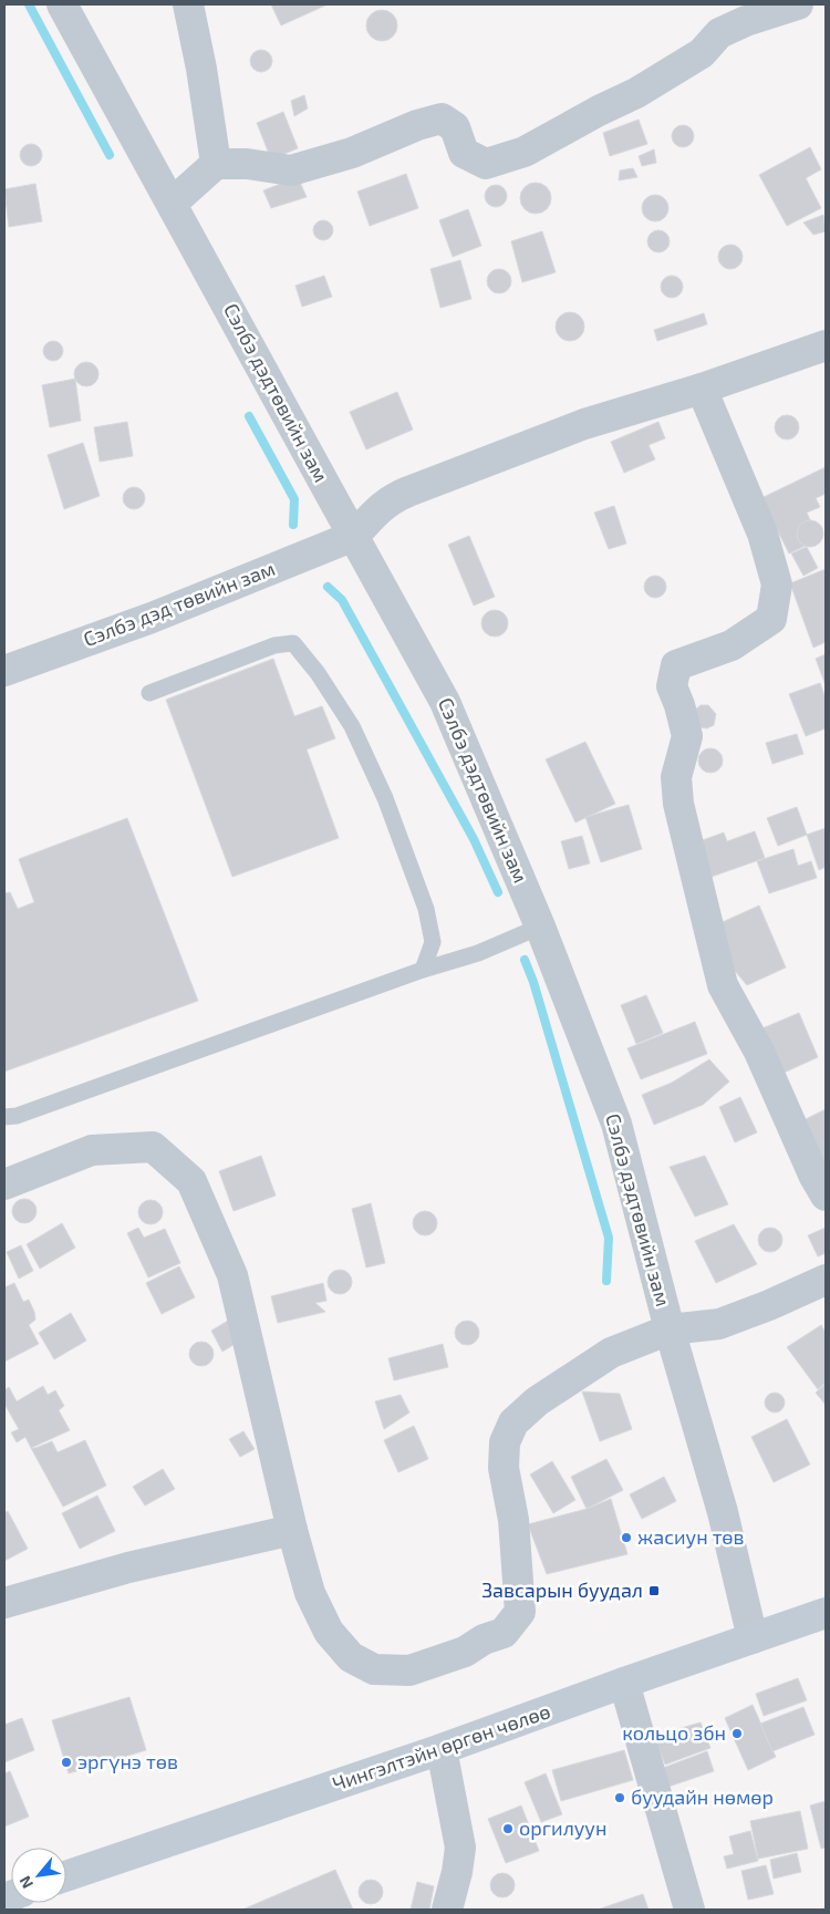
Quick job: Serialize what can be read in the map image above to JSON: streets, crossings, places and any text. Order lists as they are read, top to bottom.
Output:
{
  "streets": {
    "main road": ["Чингэлтэйн өргөн чөлөө"],
    "street": ["Сэлбэ дэдтөвийн зам", "Сэлбэ дэд төвийн зам"]
  },
  "crossings": [
    ["Сэлбэ дэдтөвийн зам", "Сэлбэ дэд төвийн зам"],
    ["Сэлбэ дэдтөвийн зам", "Чингэлтэйн өргөн чөлөө"]
  ],
  "places": {
    "other": [
      "жасиун төв",
      "кольцо збн",
      "эргүнэ төв",
      "буудайн нөмөр",
      "оргилуун"
    ],
    "transit": ["Завсарын буудал"]
  },
  "north": "bottom left"
}
